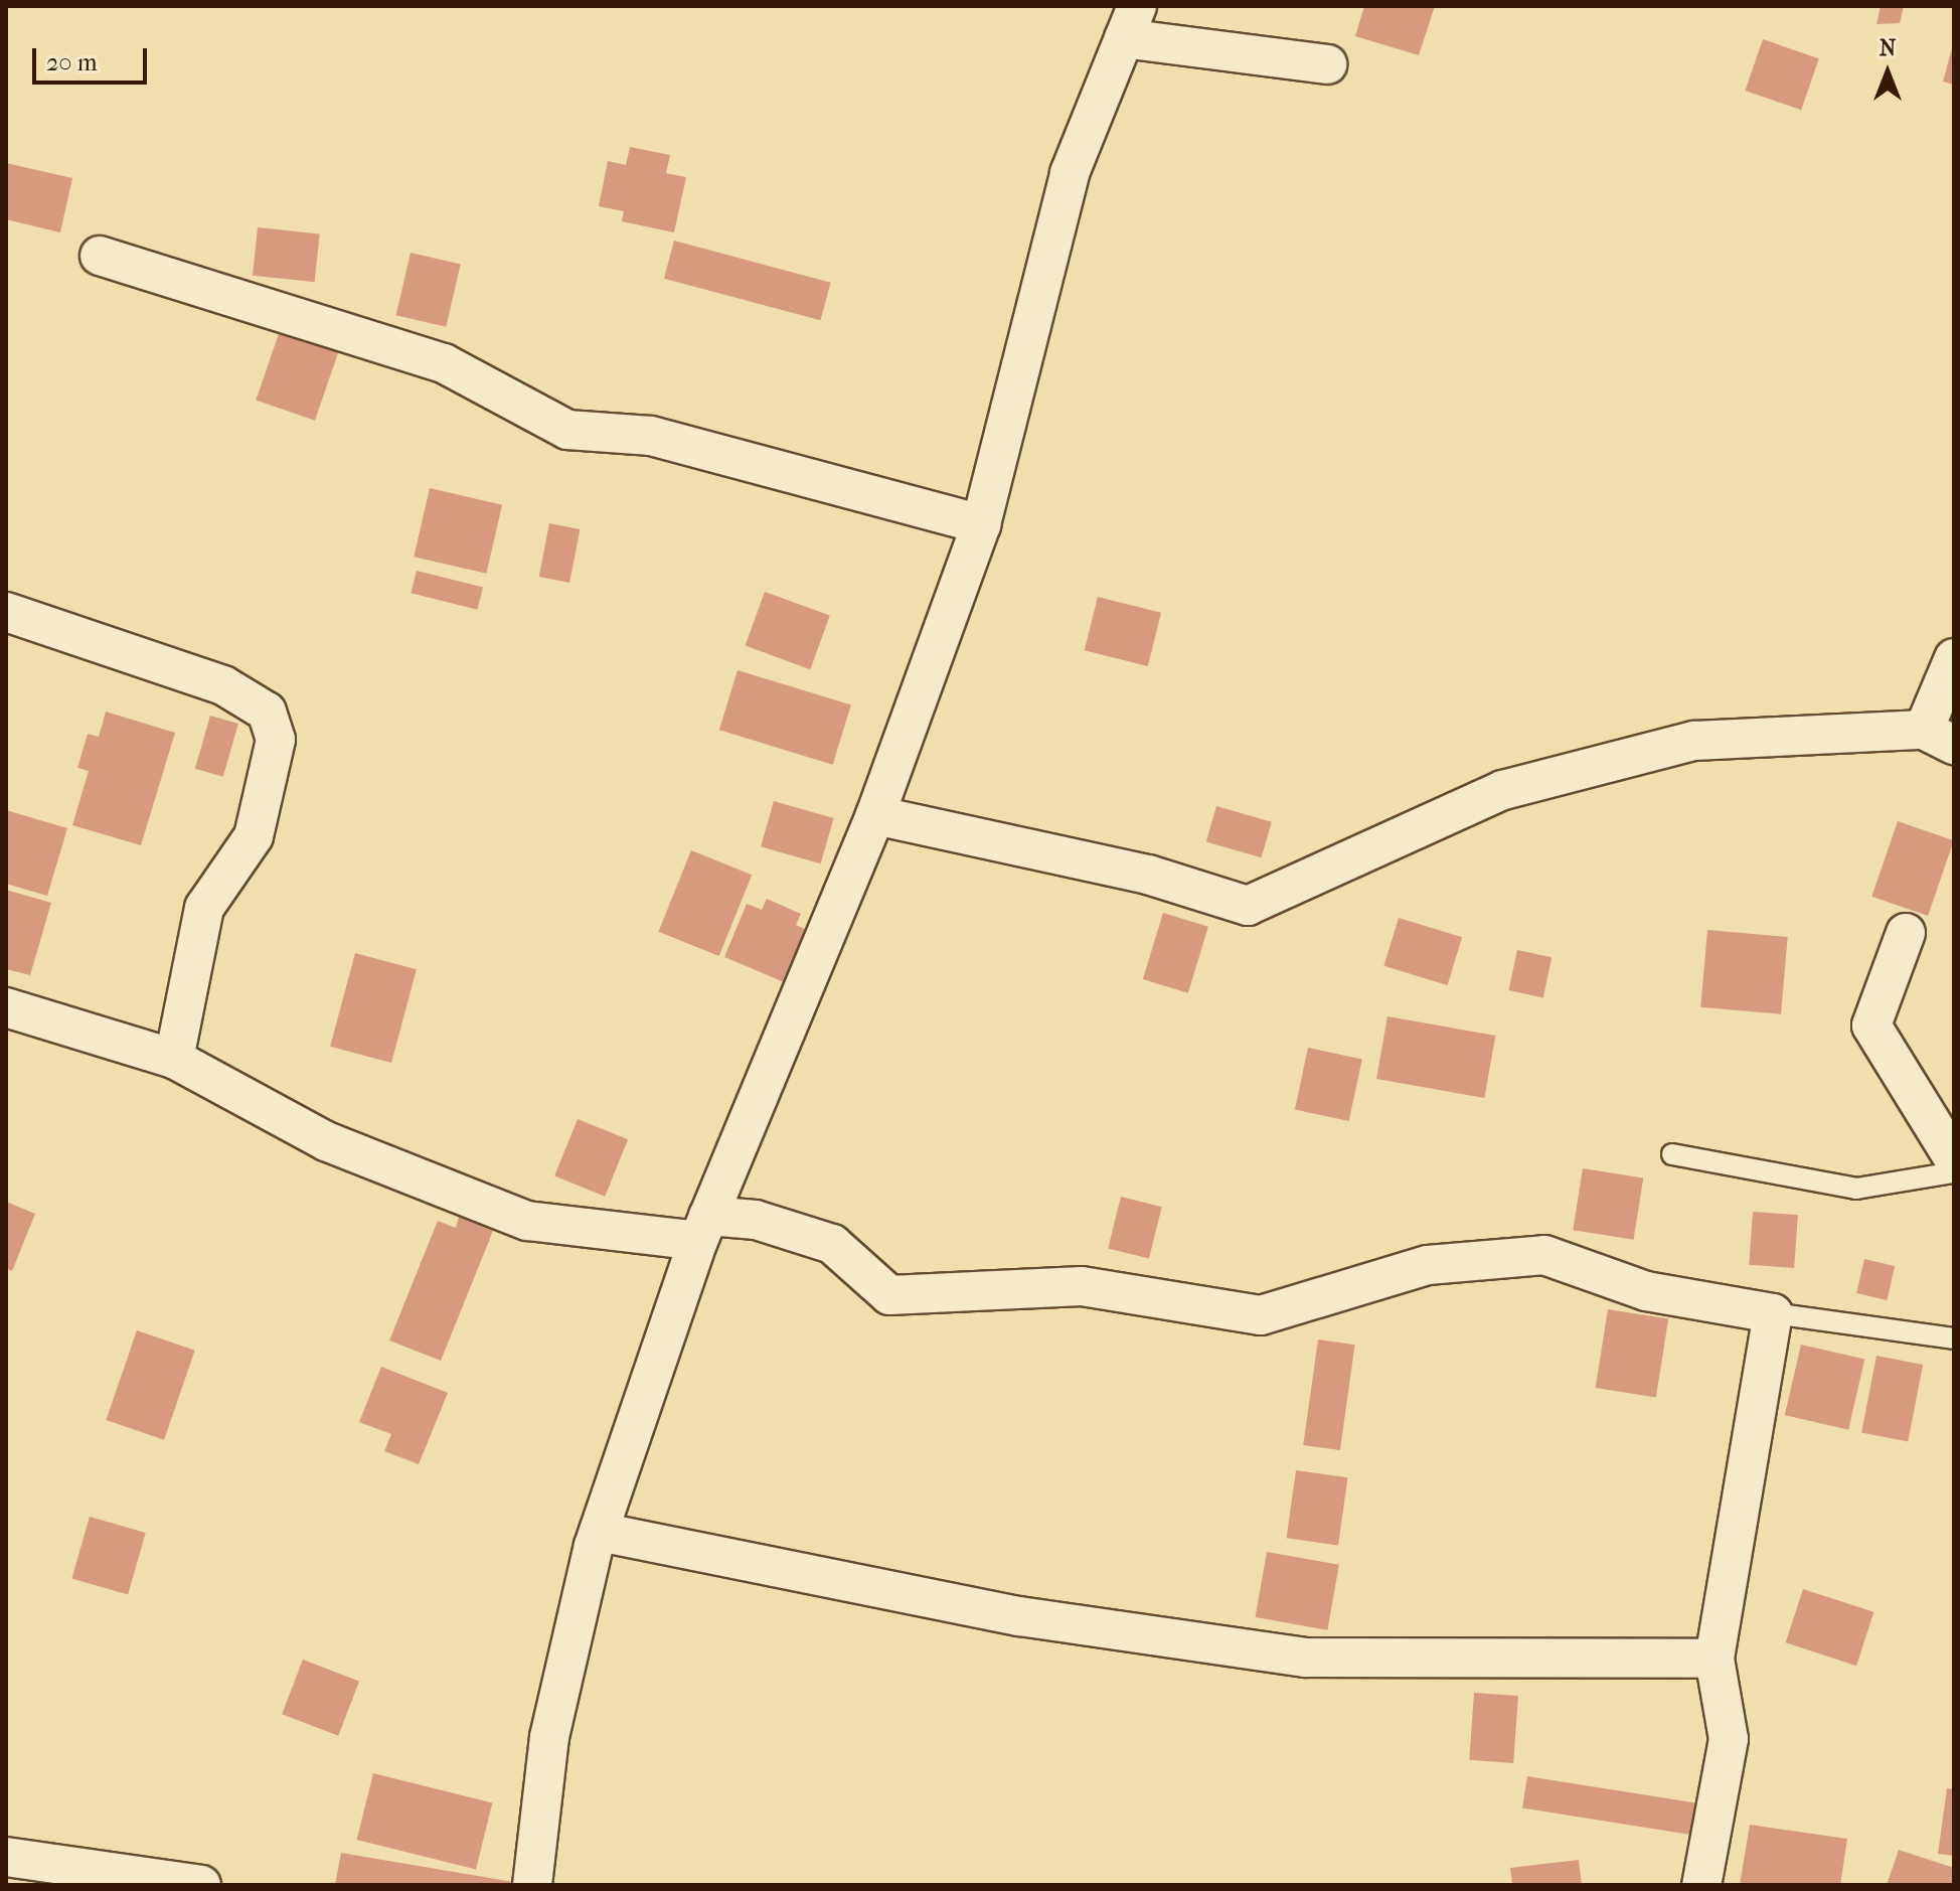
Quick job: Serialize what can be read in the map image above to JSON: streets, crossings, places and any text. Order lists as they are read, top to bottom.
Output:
{
  "scale_bar": "20 m",
  "north": "top"
}
